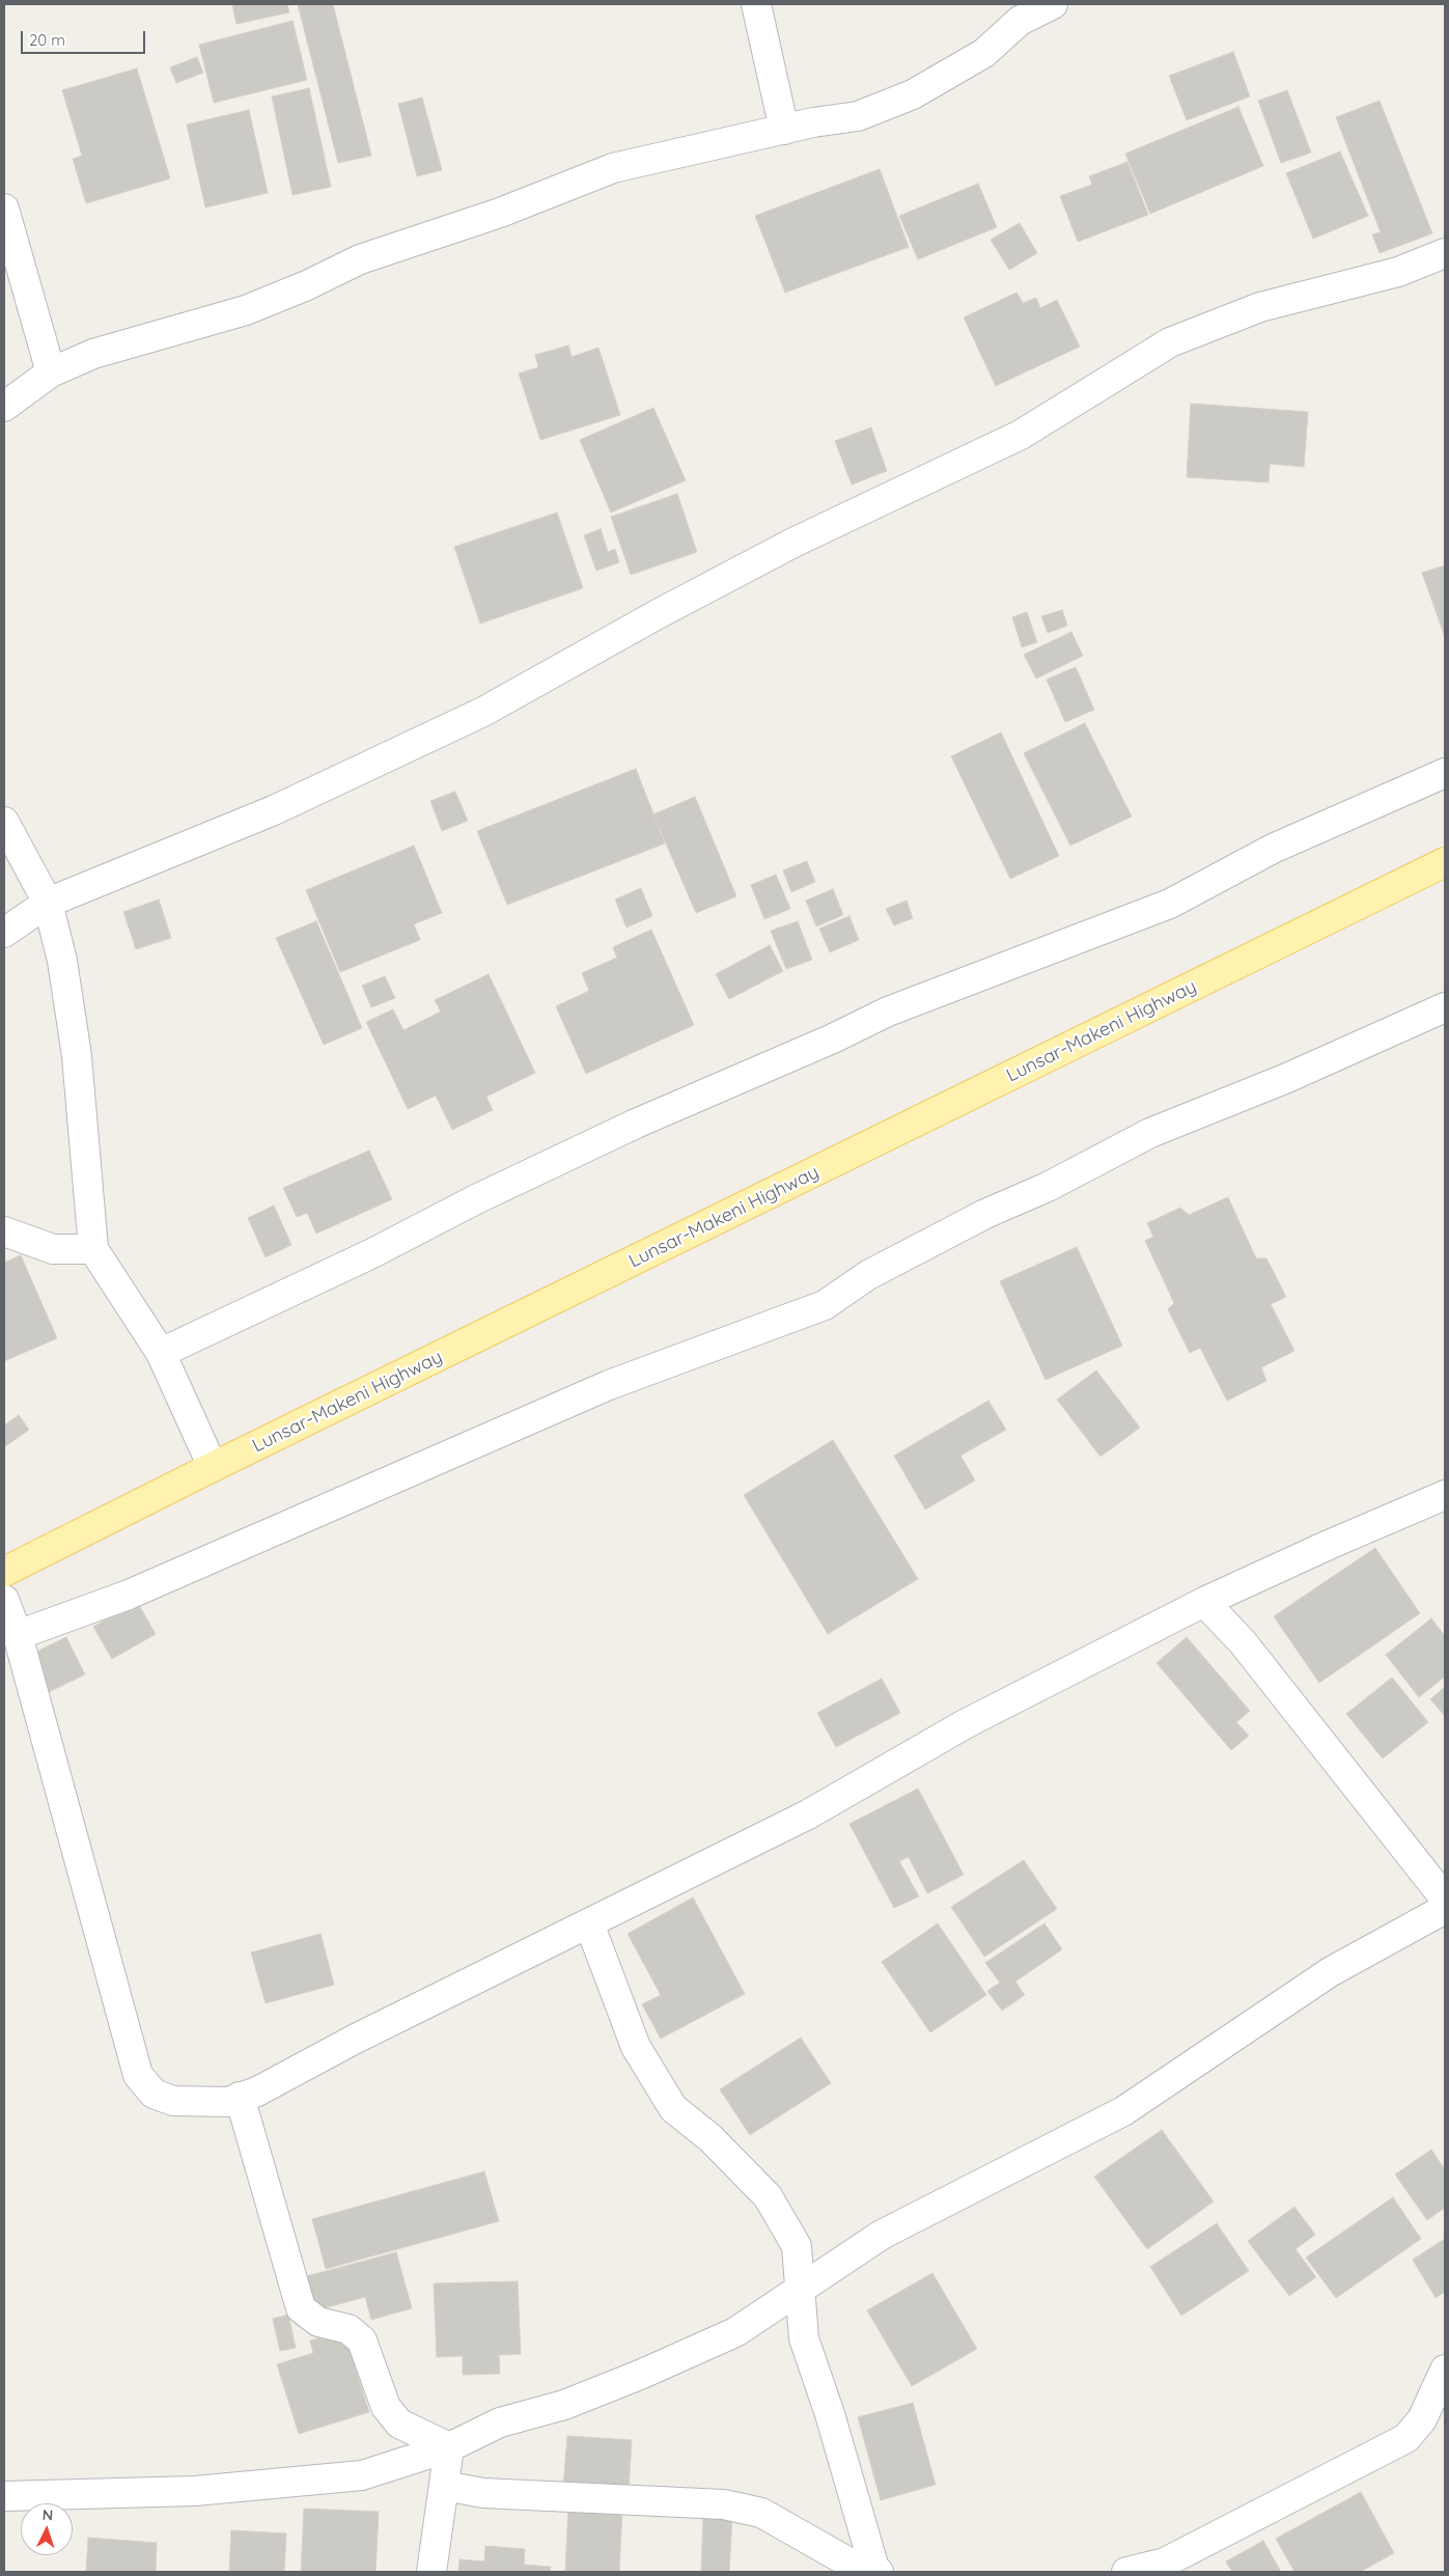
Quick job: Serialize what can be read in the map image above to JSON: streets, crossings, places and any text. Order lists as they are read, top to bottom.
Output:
{
  "streets": {
    "main road": ["Lunsar-Makeni Highway"]
  },
  "scale_bar": "20 m",
  "north": "top"
}
